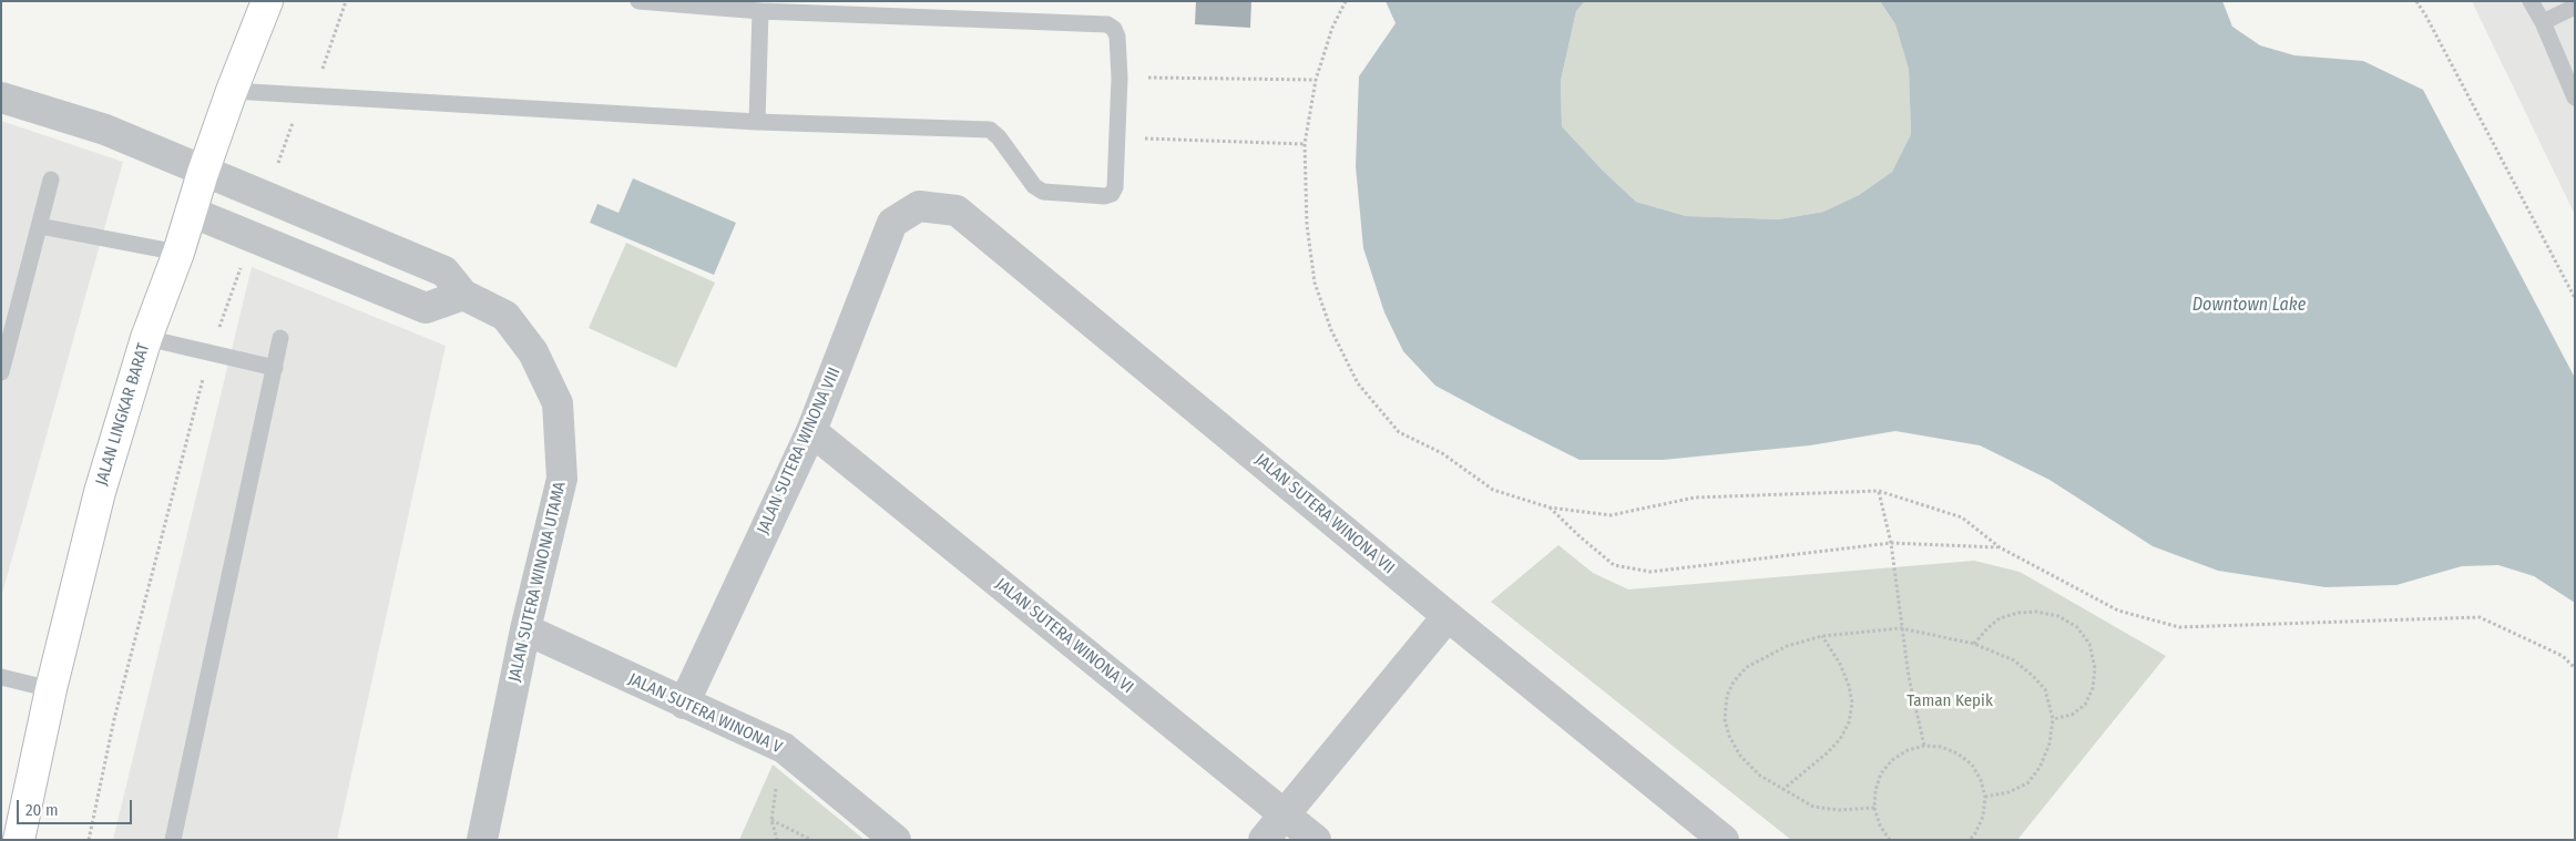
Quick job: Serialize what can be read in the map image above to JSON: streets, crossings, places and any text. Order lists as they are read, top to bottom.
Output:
{
  "streets": {
    "street": [
      "JALAN LINGKAR BARAT",
      "JALAN SUTERA WINONA VIII",
      "JALAN SUTERA WINONA VII",
      "JALAN SUTERA WINONA UTAMA",
      "JALAN SUTERA WINONA VI",
      "JALAN SUTERA WINONA V"
    ]
  },
  "crossings": [
    ["JALAN LINGKAR BARAT", "JALAN SUTERA WINONA UTAMA"],
    ["JALAN SUTERA WINONA VIII", "JALAN SUTERA WINONA VII"],
    ["JALAN SUTERA WINONA VIII", "JALAN SUTERA WINONA VI"],
    ["JALAN SUTERA WINONA VIII", "JALAN SUTERA WINONA V"],
    ["JALAN SUTERA WINONA UTAMA", "JALAN SUTERA WINONA V"]
  ],
  "water": ["Downtown Lake"],
  "parks": ["Taman Kepik"],
  "scale_bar": "20 m"
}
